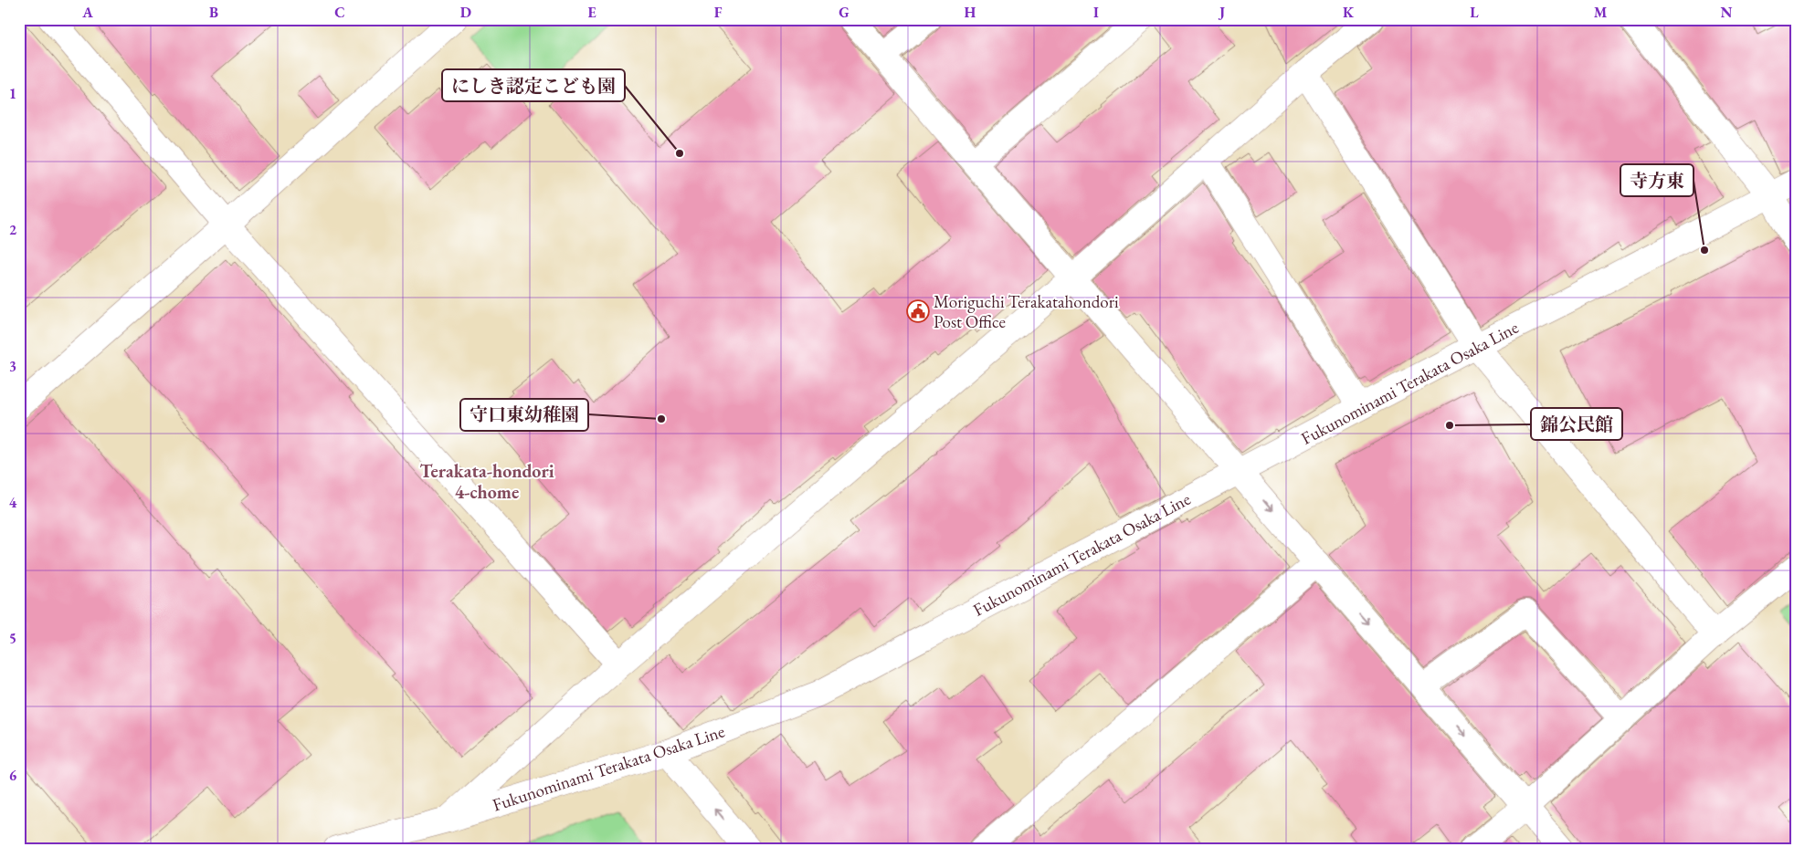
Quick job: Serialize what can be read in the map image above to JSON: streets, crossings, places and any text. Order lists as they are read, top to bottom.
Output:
{
  "streets": {
    "street": ["Fukunominami Terakata Osaka Line"]
  },
  "districts": ["Terakata-hondori 4-chome"],
  "places": {
    "other": [
      "にしき認定こども園",
      "寺方東",
      "守口東幼稚園",
      "錦公民館"
    ],
    "public building": ["Moriguchi Terakatahondori Post Office"]
  },
  "grid": {
    "columns": [
      "A",
      "B",
      "C",
      "D",
      "E",
      "F",
      "G",
      "H",
      "I",
      "J",
      "K",
      "L",
      "M",
      "N"
    ],
    "rows": [
      "1",
      "2",
      "3",
      "4",
      "5",
      "6"
    ]
  }
}
